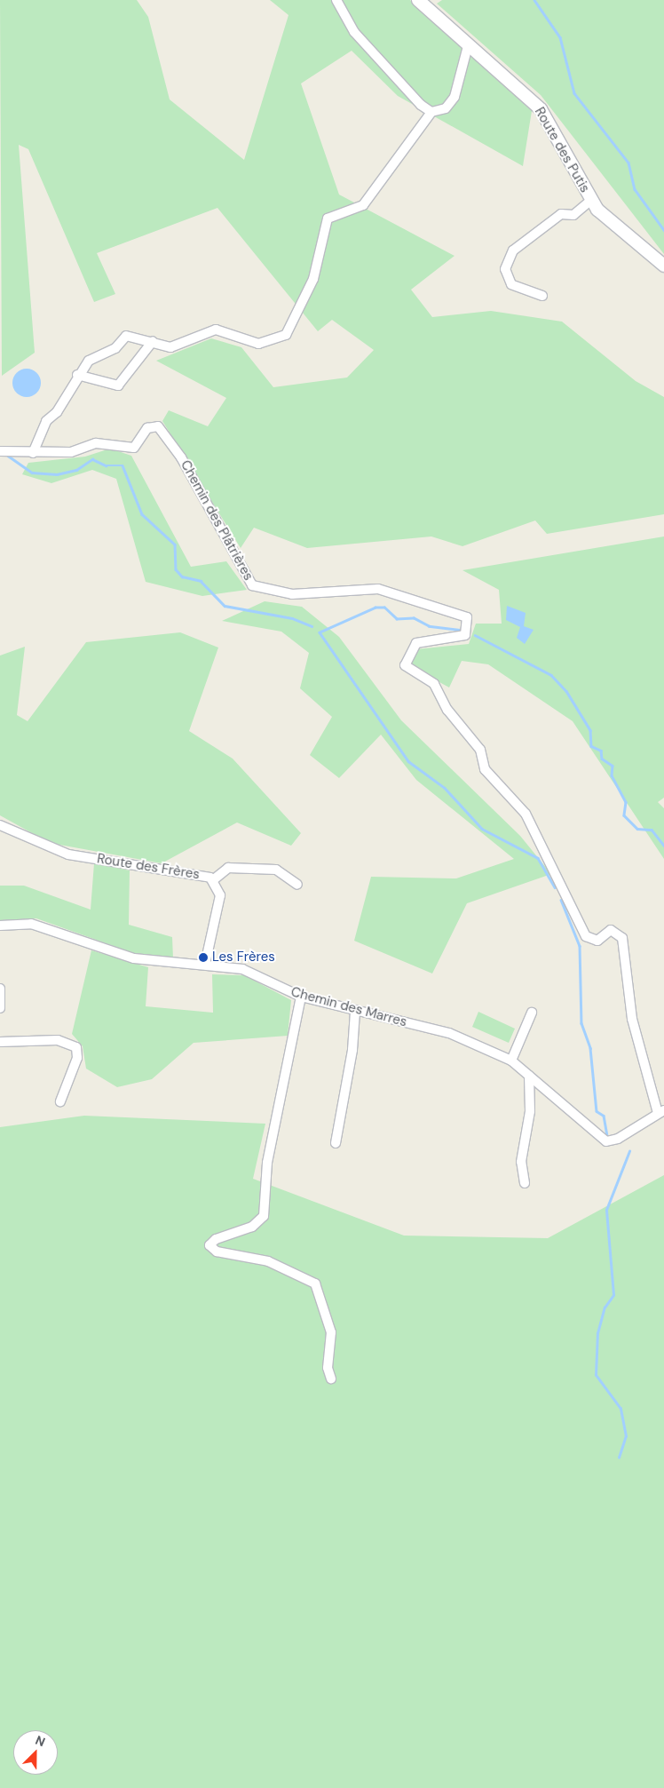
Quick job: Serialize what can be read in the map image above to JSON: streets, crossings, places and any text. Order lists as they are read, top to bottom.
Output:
{
  "streets": {
    "street": [
      "Route des Putis",
      "Chemin des Plâtrières",
      "Route des Frères",
      "Chemin des Marres"
    ]
  },
  "crossings": [
    ["Chemin des Plâtrières", "Chemin des Marres"],
    ["Route des Frères", "Chemin des Marres"]
  ],
  "places": ["Les Frères"],
  "north": "top right"
}
